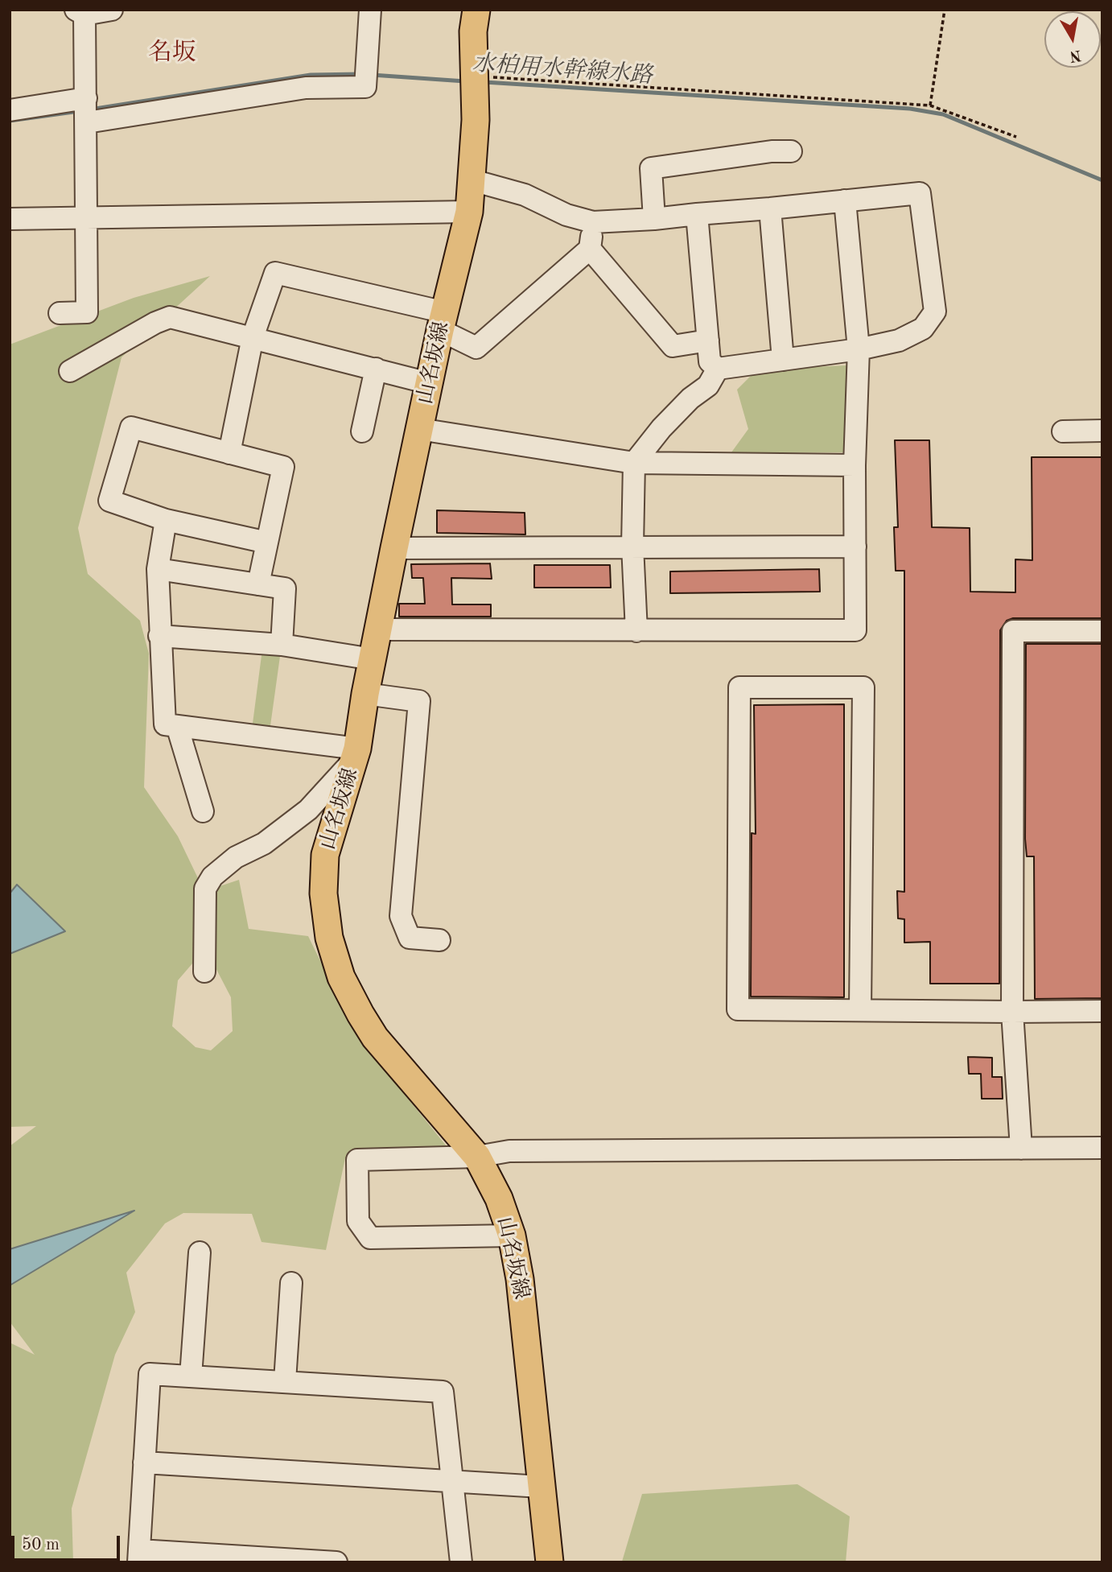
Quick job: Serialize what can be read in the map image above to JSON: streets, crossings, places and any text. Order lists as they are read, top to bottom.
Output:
{
  "streets": {
    "main road": ["山名坂線"]
  },
  "districts": ["名坂"],
  "water": ["水柏用水幹線水路"],
  "scale_bar": "50 m",
  "north": "bottom"
}
